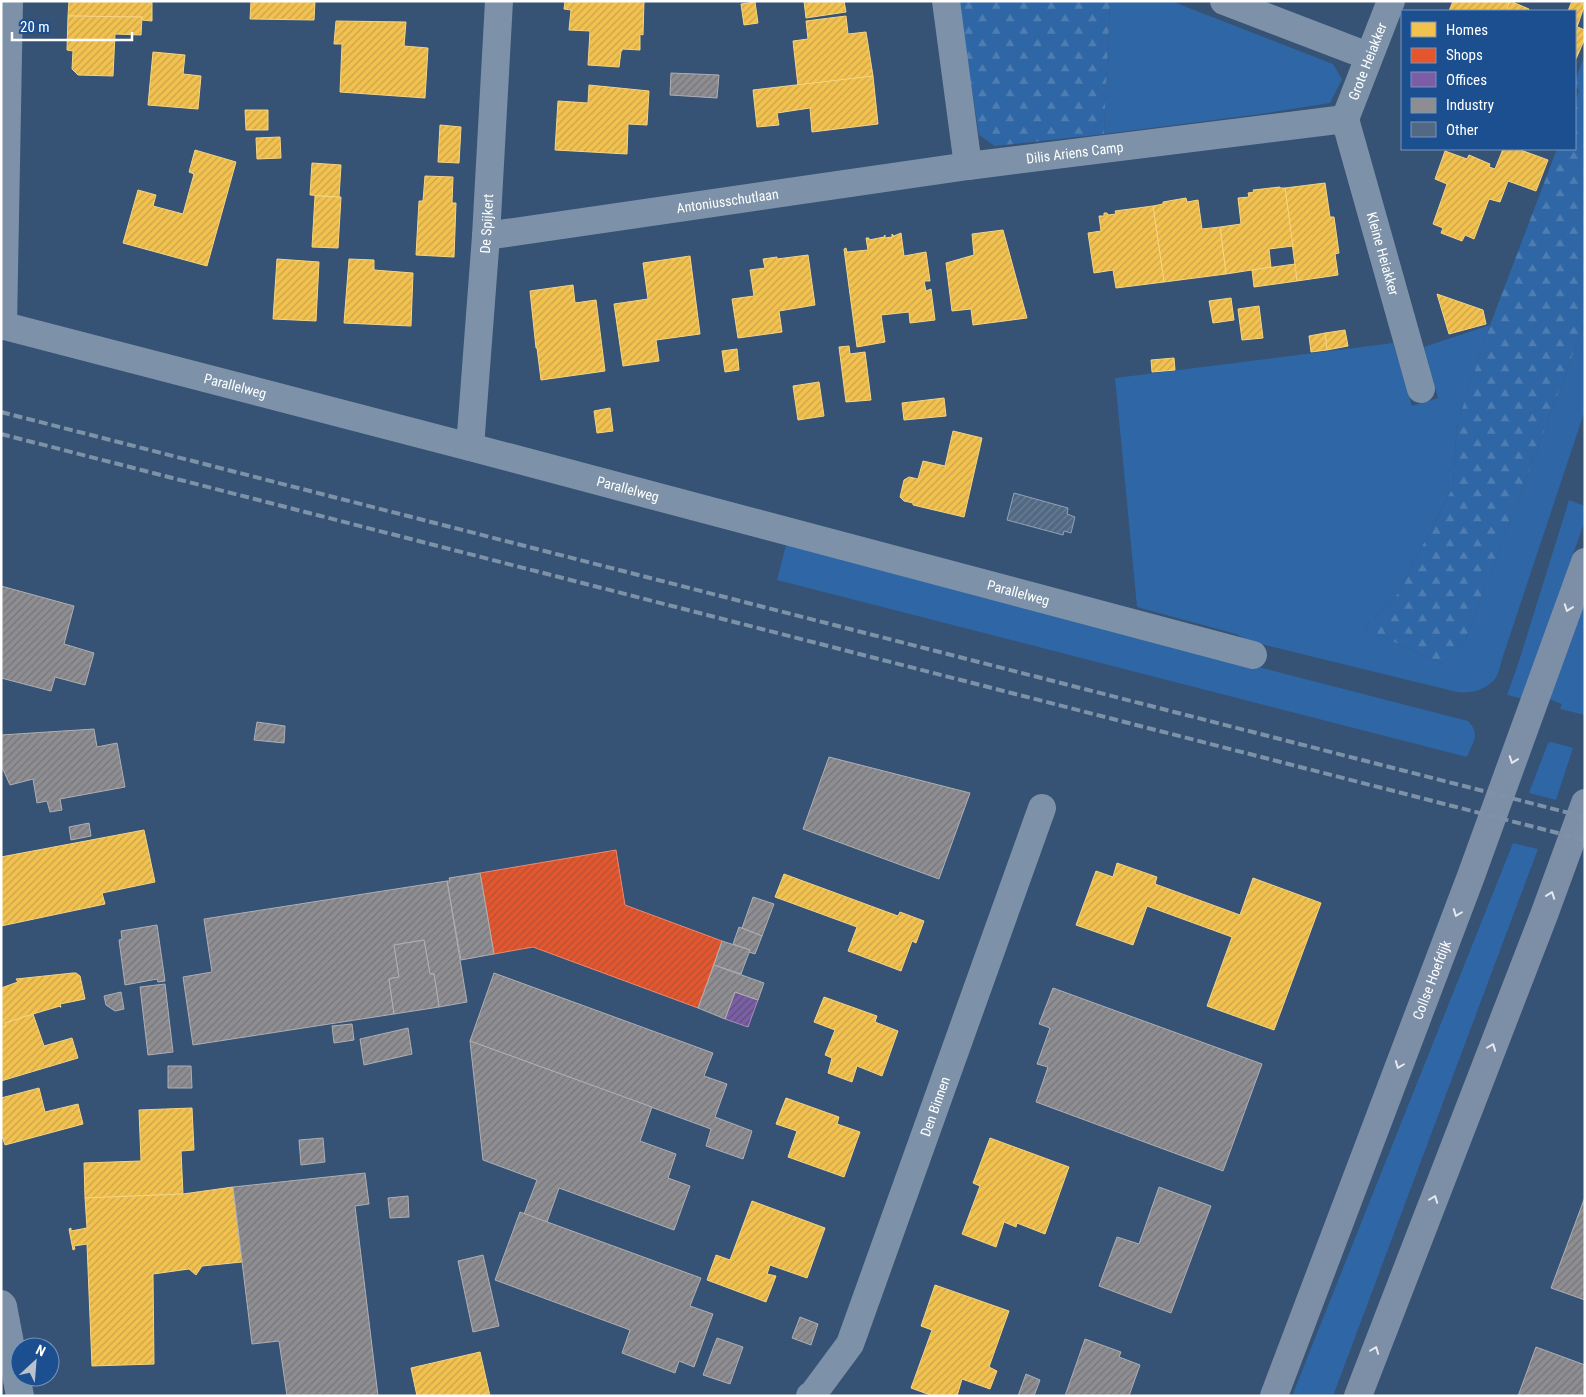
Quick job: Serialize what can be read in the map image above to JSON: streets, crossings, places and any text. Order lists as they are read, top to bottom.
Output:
{
  "streets": {
    "main road": ["Collse Hoefdijk"],
    "street": [
      "Grote Heiakker",
      "Dilis Ariens Camp",
      "Antoniusschutlaan",
      "De Spijkert",
      "Kleine Heiakker",
      "Parallelweg",
      "Den Binnen"
    ]
  },
  "crossings": [
    ["Grote Heiakker", "Dilis Ariens Camp"],
    ["Grote Heiakker", "Kleine Heiakker"],
    ["Dilis Ariens Camp", "Antoniusschutlaan"],
    ["Dilis Ariens Camp", "Kleine Heiakker"],
    ["Antoniusschutlaan", "De Spijkert"],
    ["De Spijkert", "Parallelweg"]
  ],
  "legend": [
    "Homes",
    "Shops",
    "Offices",
    "Industry",
    "Other"
  ],
  "scale_bar": "20 m",
  "north": "top right"
}
